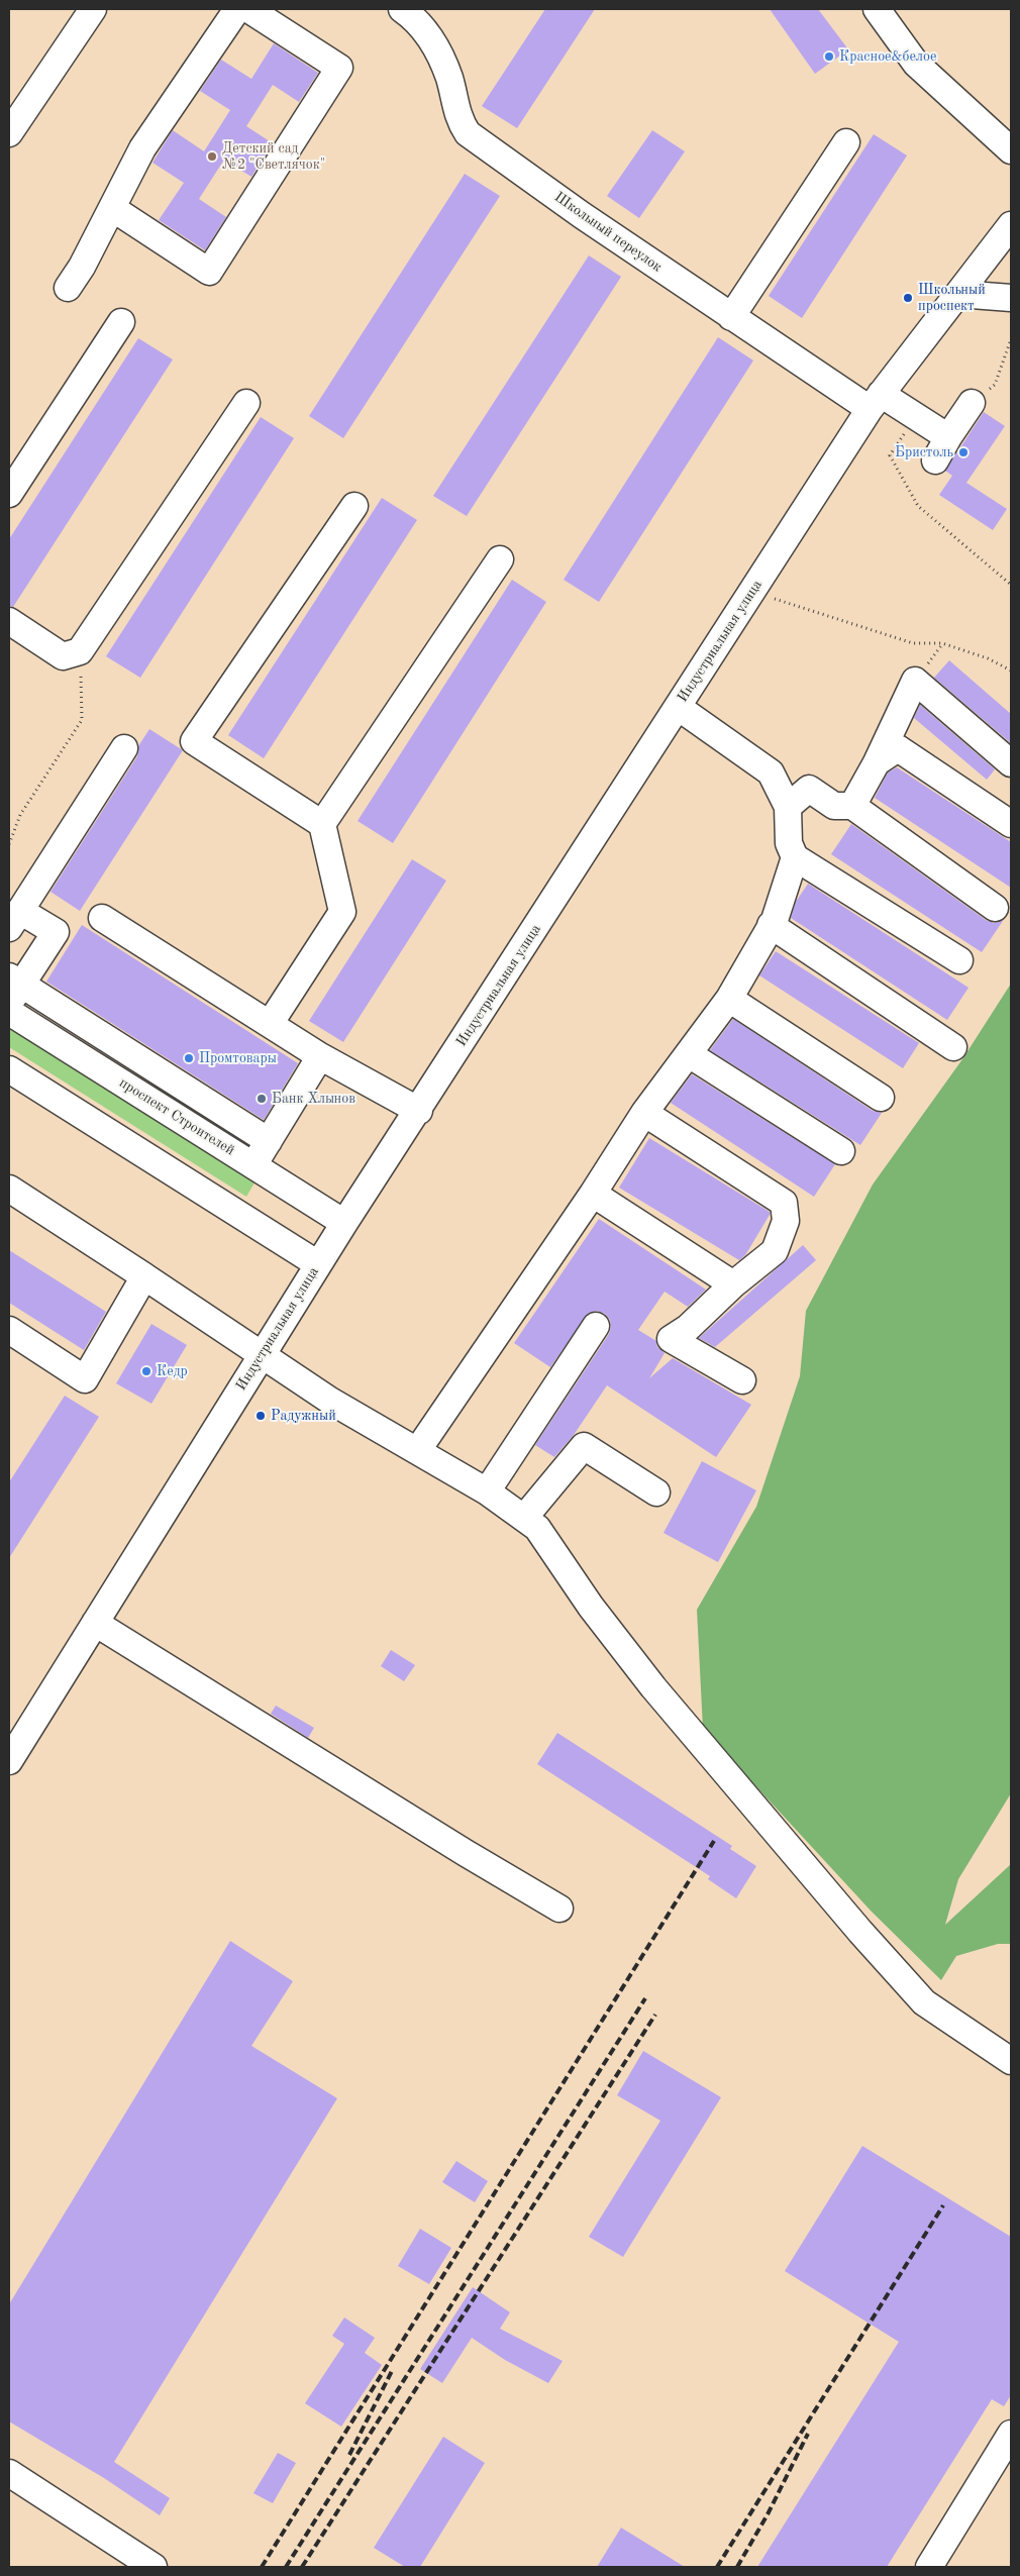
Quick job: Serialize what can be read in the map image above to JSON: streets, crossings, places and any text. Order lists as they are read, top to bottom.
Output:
{
  "streets": {
    "street": ["Школьный переулок", "Индустриальная улица", "проспект Строителей"]
  },
  "crossings": [
    ["Школьный переулок", "Индустриальная улица"],
    ["Индустриальная улица", "проспект Строителей"]
  ],
  "places": [
    "Красное&белое",
    "Детский сад №2 \"Светлячок\"",
    "Школьный проспект",
    "Бристоль",
    "Промтовары",
    "Банк Хлынов",
    "Кедр",
    "Радужный"
  ]
}
